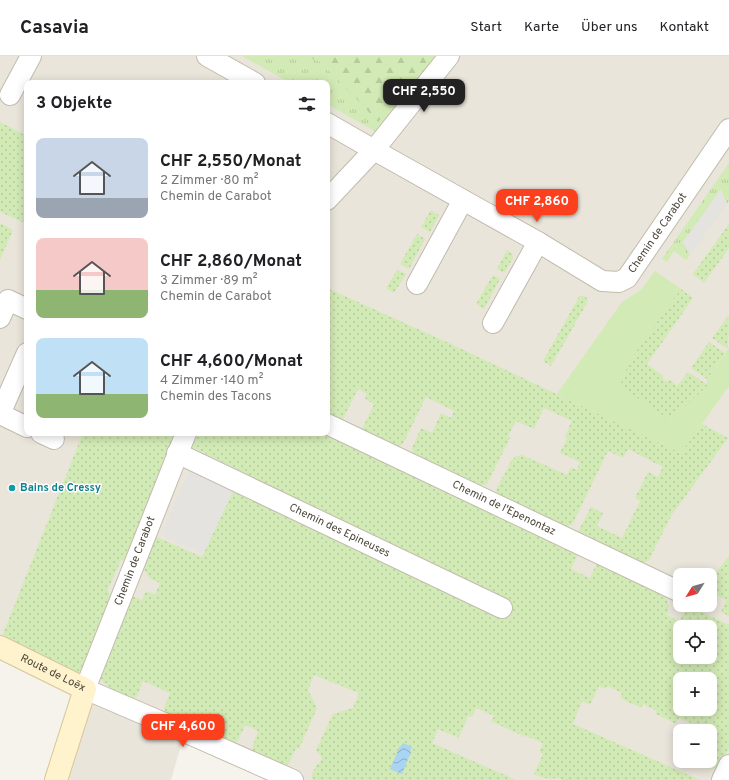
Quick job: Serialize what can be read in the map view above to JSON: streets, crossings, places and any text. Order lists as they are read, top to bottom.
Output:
{
  "streets": {
    "street": [
      "Chemin de Carabot",
      "Chemin de l'Epenontaz",
      "Chemin des Epineuses",
      "Route de Loëx"
    ]
  },
  "crossings": [
    ["Chemin de Carabot", "Chemin des Epineuses"],
    ["Chemin de Carabot", "Route de Loëx"]
  ],
  "places": ["Bains de Cressy"],
  "north": "bottom left",
  "page": {
    "header": "Casavia",
    "nav": [
      "Start",
      "Karte",
      "Über uns",
      "Kontakt"
    ],
    "price": ["CHF 2,550", "CHF 2,860", "CHF 4,600"],
    "heading": "3 Objekte",
    "list": [
      {
        "name": "CHF 2,550/Monat",
        "note": "2 Zimmer · 80 m² · Chemin de Carabot"
      },
      {
        "name": "CHF 2,860/Monat",
        "note": "3 Zimmer · 89 m² · Chemin de Carabot"
      },
      {
        "name": "CHF 4,600/Monat",
        "note": "4 Zimmer · 140 m² · Chemin des Tacons"
      }
    ],
    "map_buttons": ["+", "−"]
  }
}
